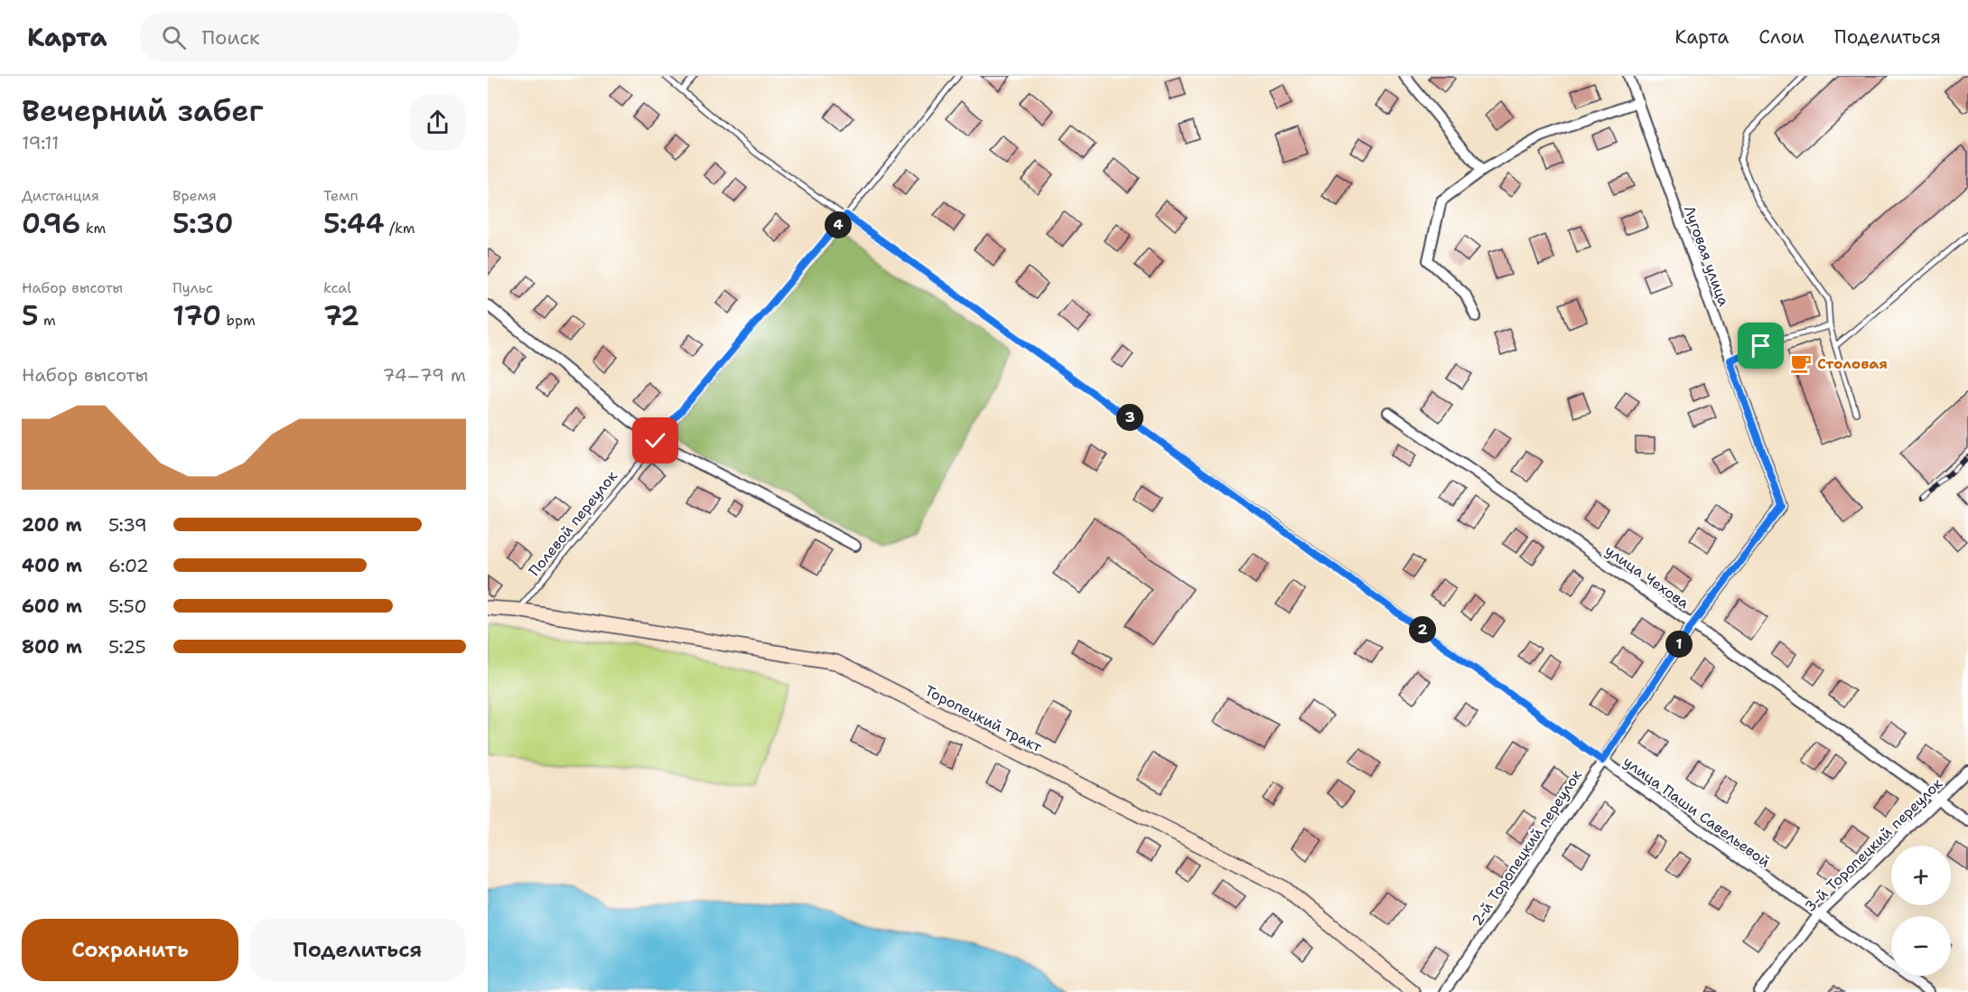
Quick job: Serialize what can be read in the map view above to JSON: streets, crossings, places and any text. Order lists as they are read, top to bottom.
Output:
{
  "streets": {
    "main road": ["Торопецкий тракт"],
    "street": [
      "Луговая улица",
      "улица Чехова",
      "улица Паши Савельевой",
      "3-й Торопецкий переулок",
      "2-й Торопецкий переулок"
    ],
    "lane": ["Полевой переулок"]
  },
  "crossings": [
    ["Луговая улица", "2-й Торопецкий переулок"],
    ["Полевой переулок", "Торопецкий тракт"],
    ["Полевой переулок", "улица Паши Савельевой"],
    ["улица Чехова", "3-й Торопецкий переулок"],
    ["улица Чехова", "2-й Торопецкий переулок"],
    ["улица Паши Савельевой", "3-й Торопецкий переулок"],
    ["улица Паши Савельевой", "2-й Торопецкий переулок"]
  ],
  "places": {
    "cafe": ["Столовая"]
  },
  "page": {
    "header": "Карта",
    "search": "Поиск",
    "nav": ["Карта", "Слои", "Поделиться"],
    "heading": ["Вечерний забег", "19:11"],
    "stats": [
      ["Дистанция", "0.96 km"],
      ["Время", "5:30"],
      ["Темп", "5:44 /km"],
      ["Набор высоты", "5 m"],
      ["Пульс", "170 bpm"],
      ["kcal", "72"]
    ],
    "pins": [
      "4",
      "3",
      "2",
      "1"
    ],
    "chart": ["Набор высоты", "74–79 m"],
    "list": [
      {
        "name": "200 m",
        "note": "5:39"
      },
      {
        "name": "400 m",
        "note": "6:02"
      },
      {
        "name": "600 m",
        "note": "5:50"
      },
      {
        "name": "800 m",
        "note": "5:25"
      }
    ],
    "map_buttons": ["+", "−"],
    "buttons": ["Сохранить", "Поделиться"]
  }
}
